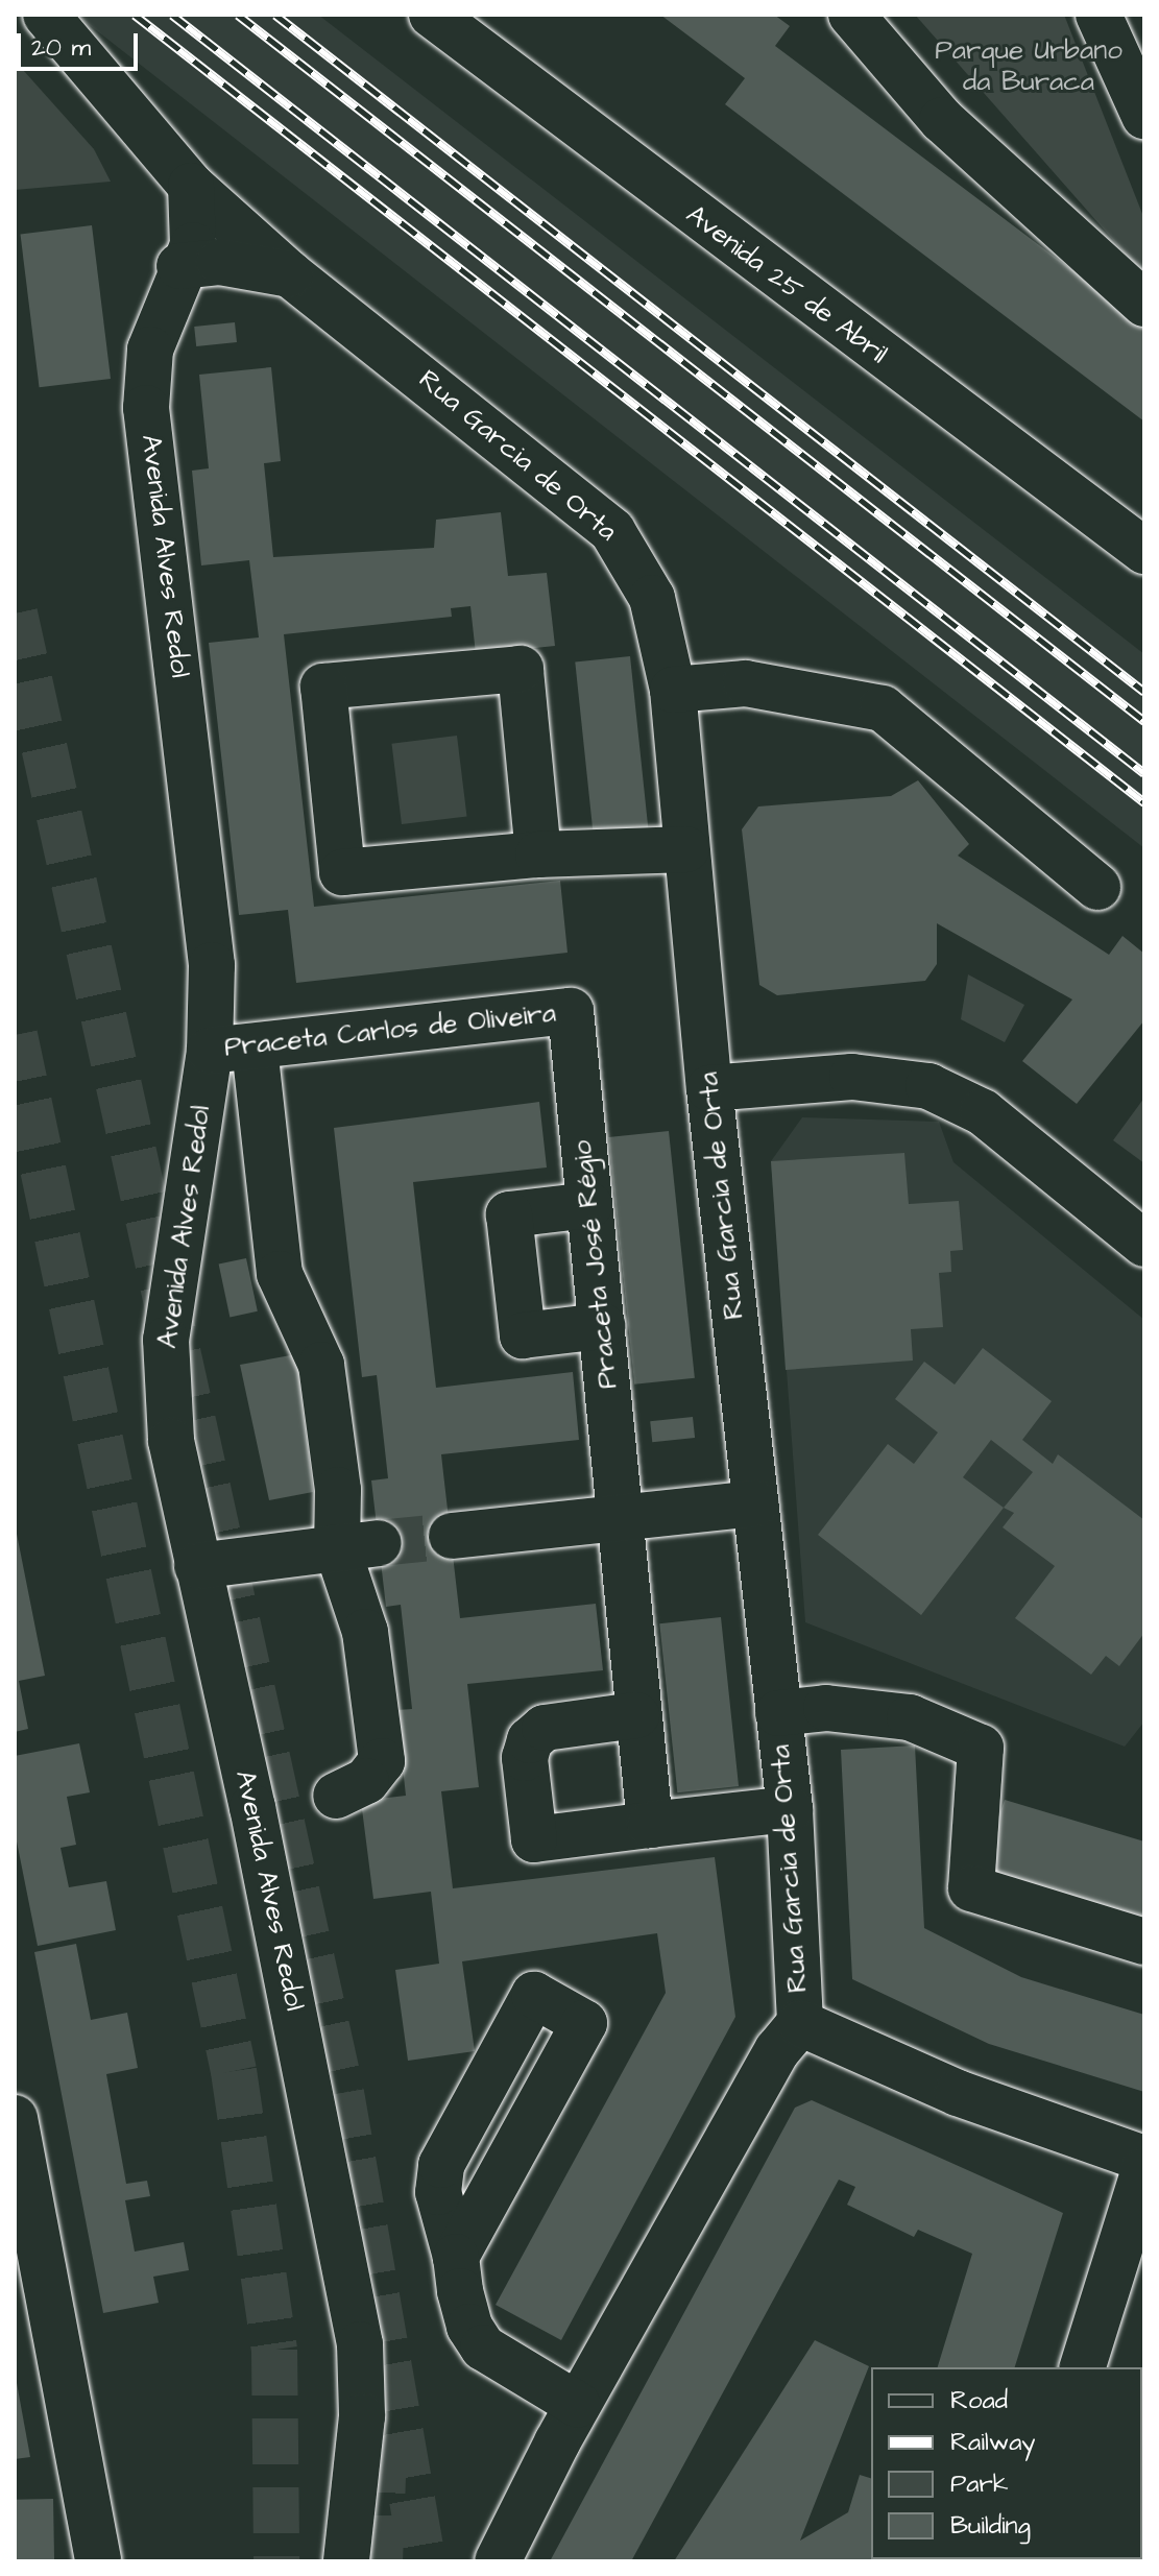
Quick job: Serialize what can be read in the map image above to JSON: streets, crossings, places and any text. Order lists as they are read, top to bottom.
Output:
{
  "streets": {
    "street": [
      "Avenida 25 de Abril",
      "Rua Garcia de Orta",
      "Avenida Alves Redol",
      "Praceta Carlos de Oliveira",
      "Praceta José Régio"
    ]
  },
  "crossings": [
    ["Rua Garcia de Orta", "Avenida Alves Redol"],
    ["Avenida Alves Redol", "Praceta Carlos de Oliveira"],
    ["Praceta Carlos de Oliveira", "Praceta José Régio"]
  ],
  "parks": ["Parque Urbano da Buraca"],
  "legend": [
    "Road",
    "Railway",
    "Park",
    "Building"
  ],
  "scale_bar": "20 m"
}
